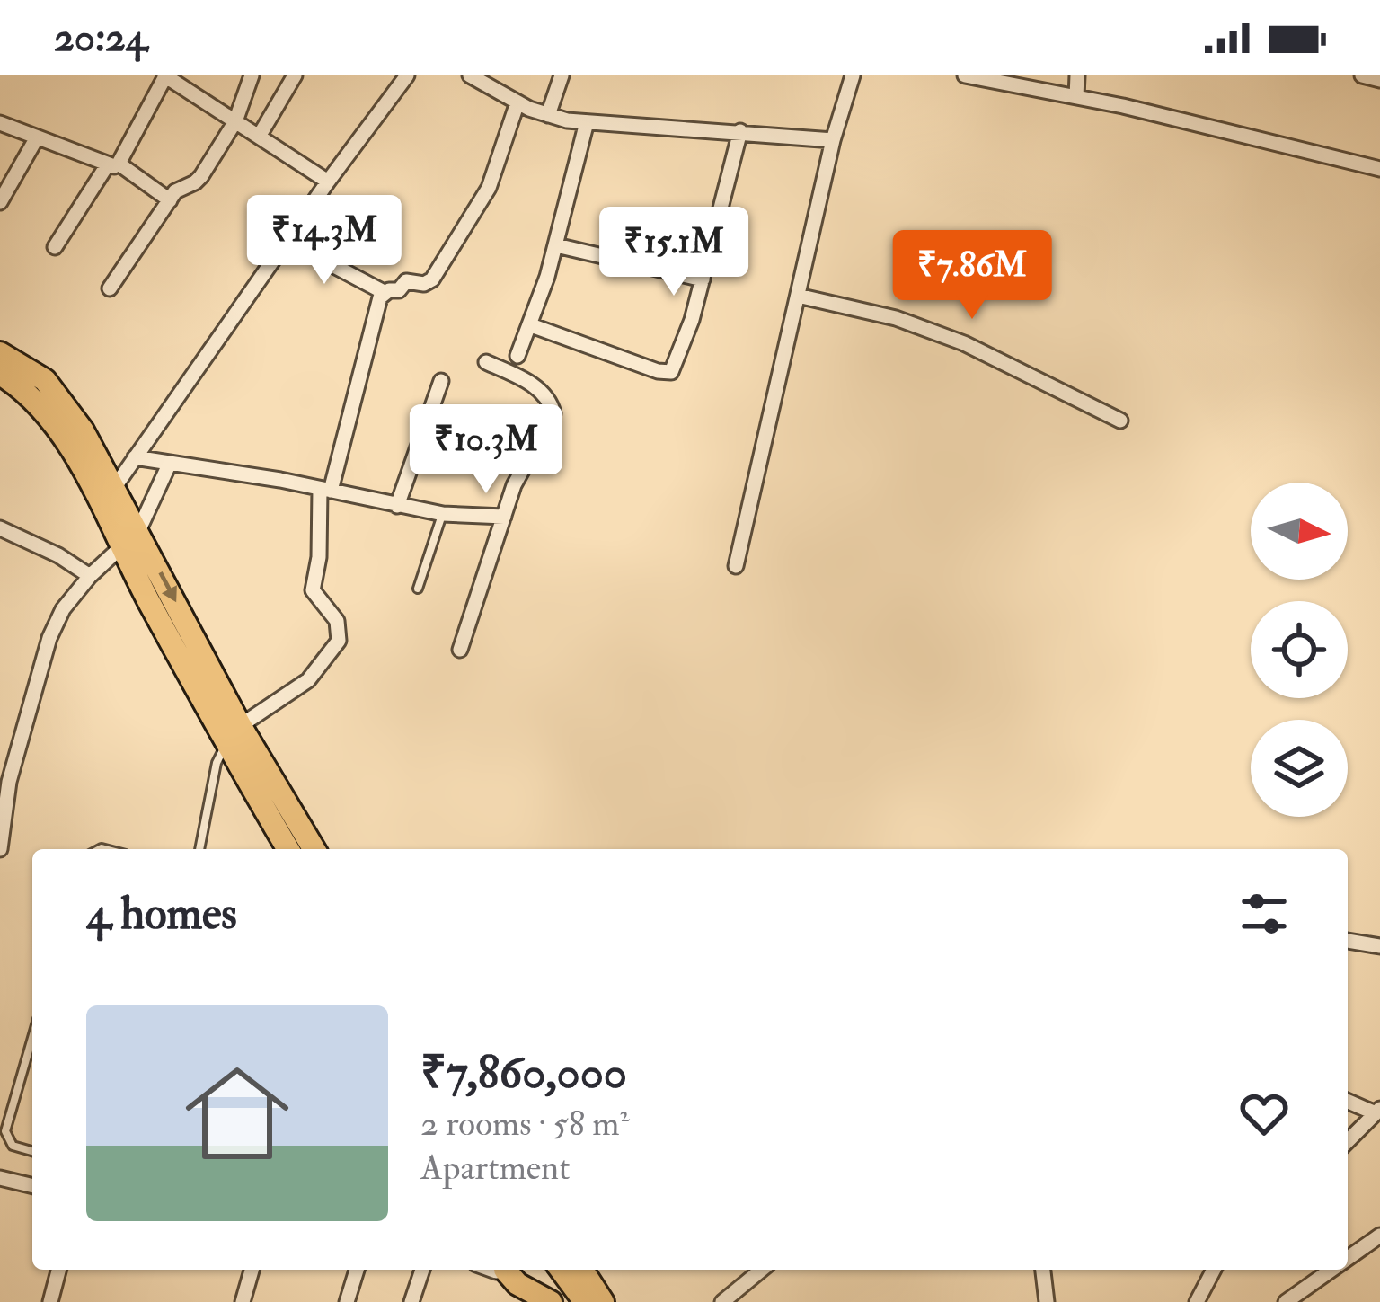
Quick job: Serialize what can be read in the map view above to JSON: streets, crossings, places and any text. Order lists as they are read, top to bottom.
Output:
{
  "north": "right",
  "page": {
    "status": "20:24",
    "price": [
      "₹14.3M",
      "₹15.1M",
      "₹7.86M",
      "₹10.3M"
    ],
    "heading": "4 homes",
    "list": [
      {
        "name": "₹7,860,000",
        "note": "2 rooms · 58 m² · Apartment"
      }
    ]
  }
}
